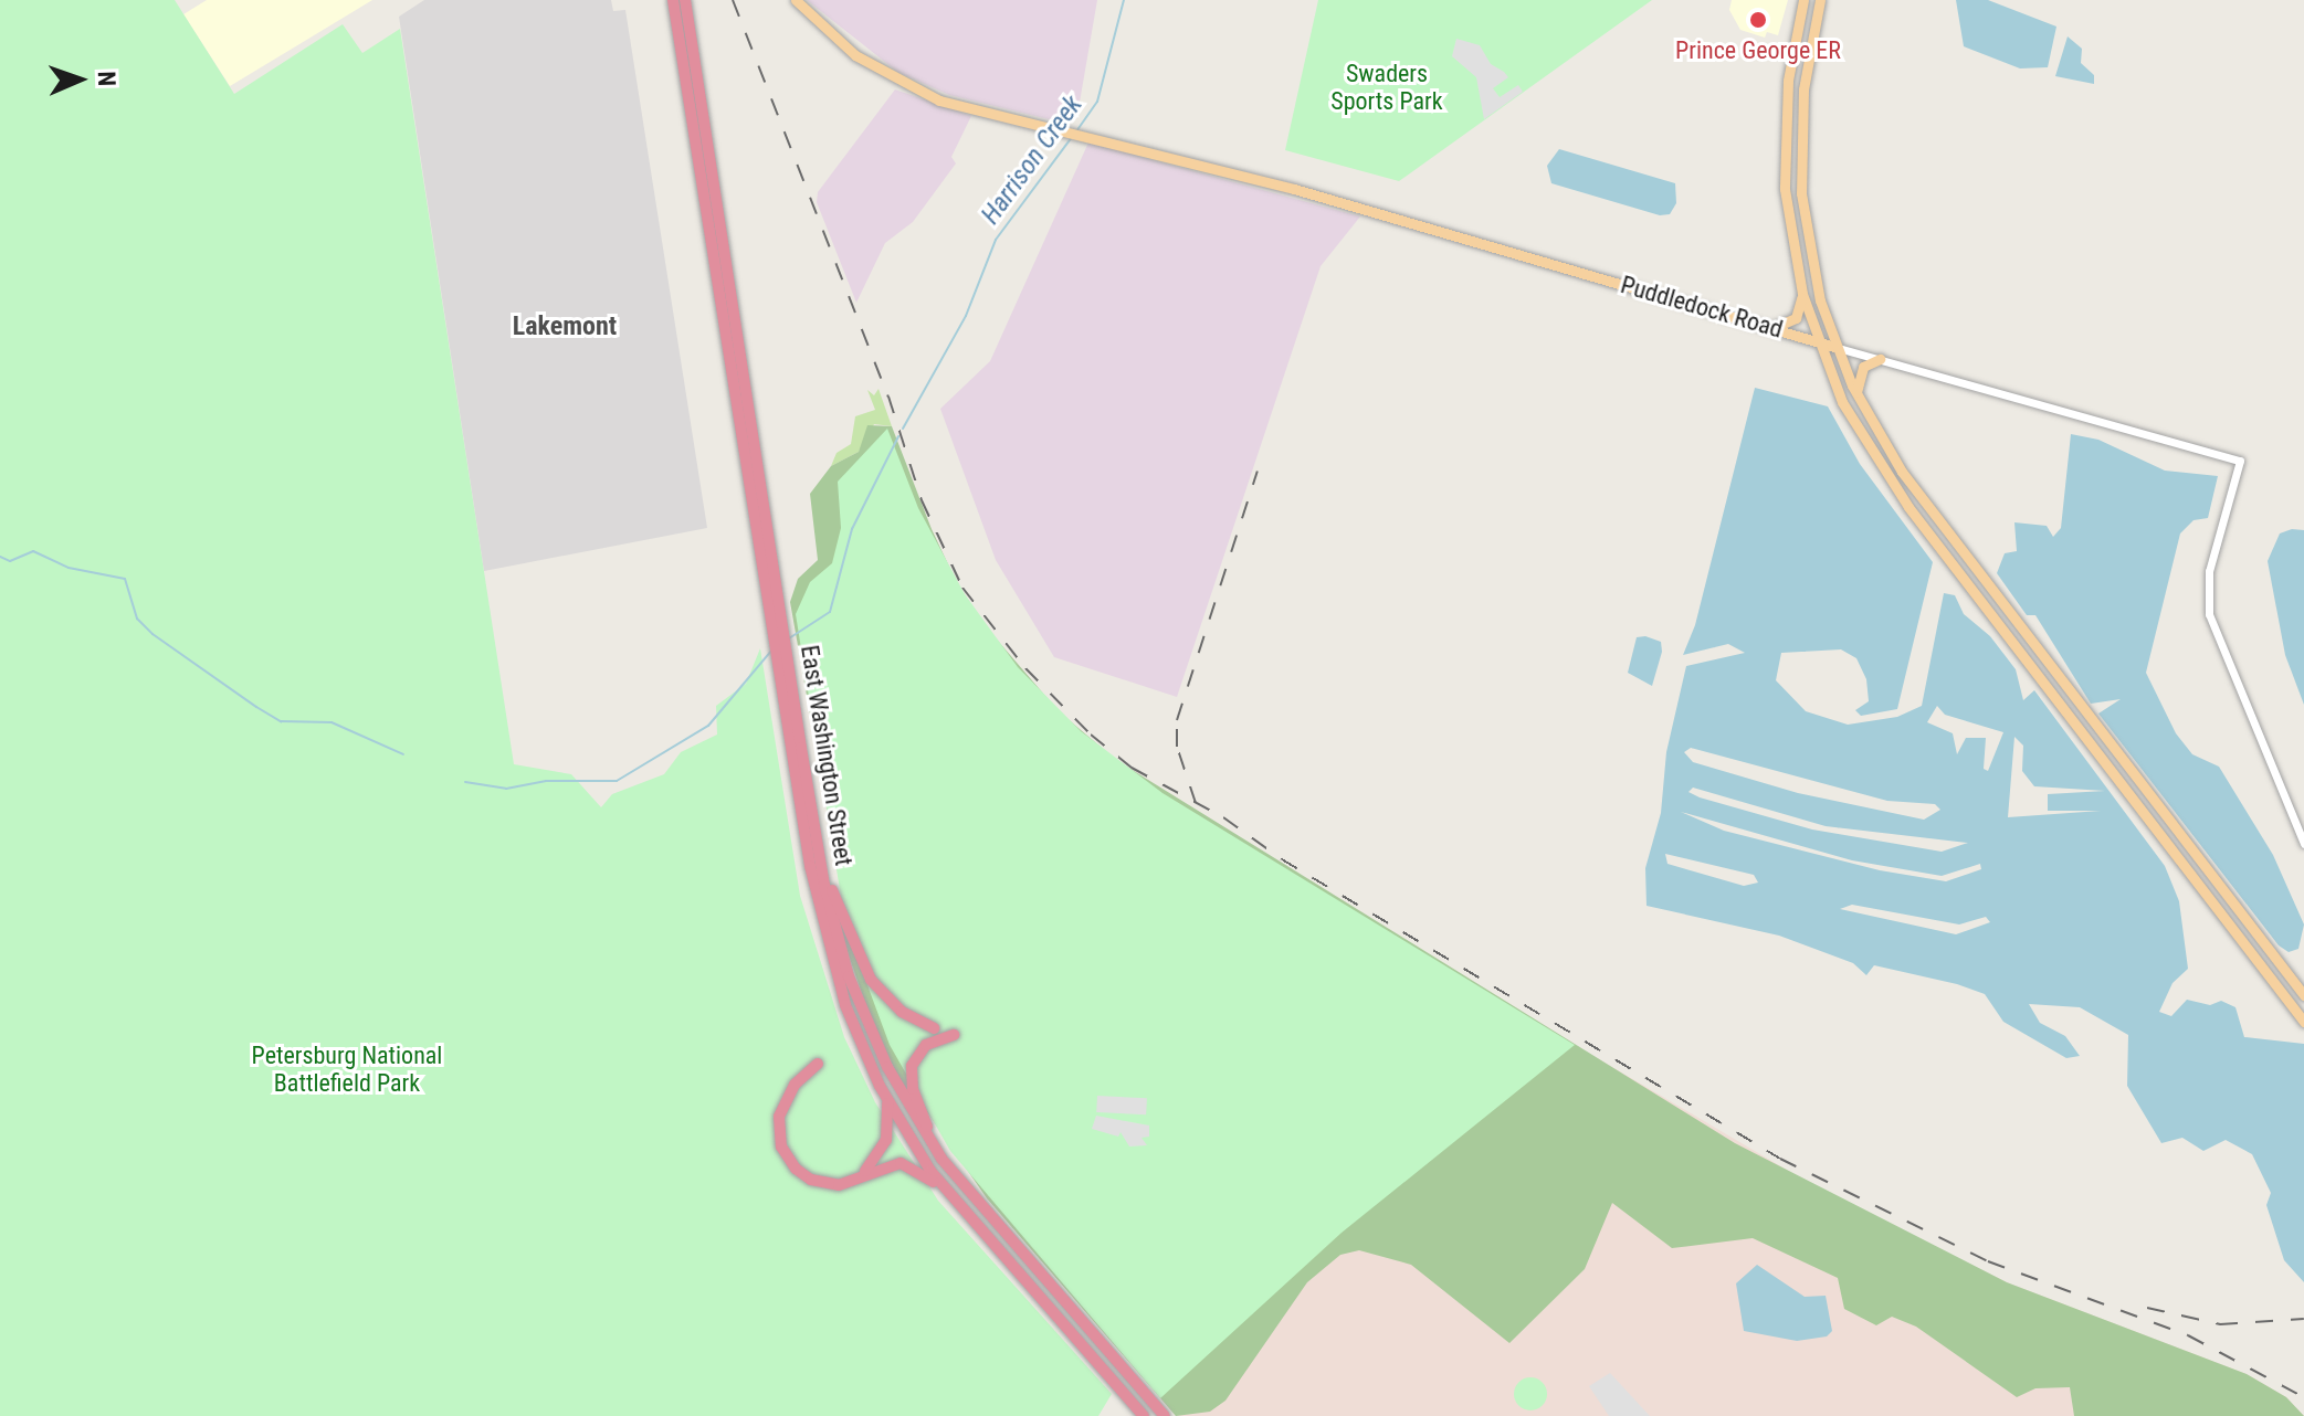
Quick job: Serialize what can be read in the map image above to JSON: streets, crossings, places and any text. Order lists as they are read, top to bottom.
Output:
{
  "streets": {
    "highway": ["East Washington Street"],
    "main road": ["Puddledock Road"]
  },
  "districts": ["Lakemont"],
  "water": ["Harrison Creek"],
  "parks": ["Swaders Sports Park", "Petersburg National Battlefield Park"],
  "places": ["Prince George ER"],
  "north": "right"
}
